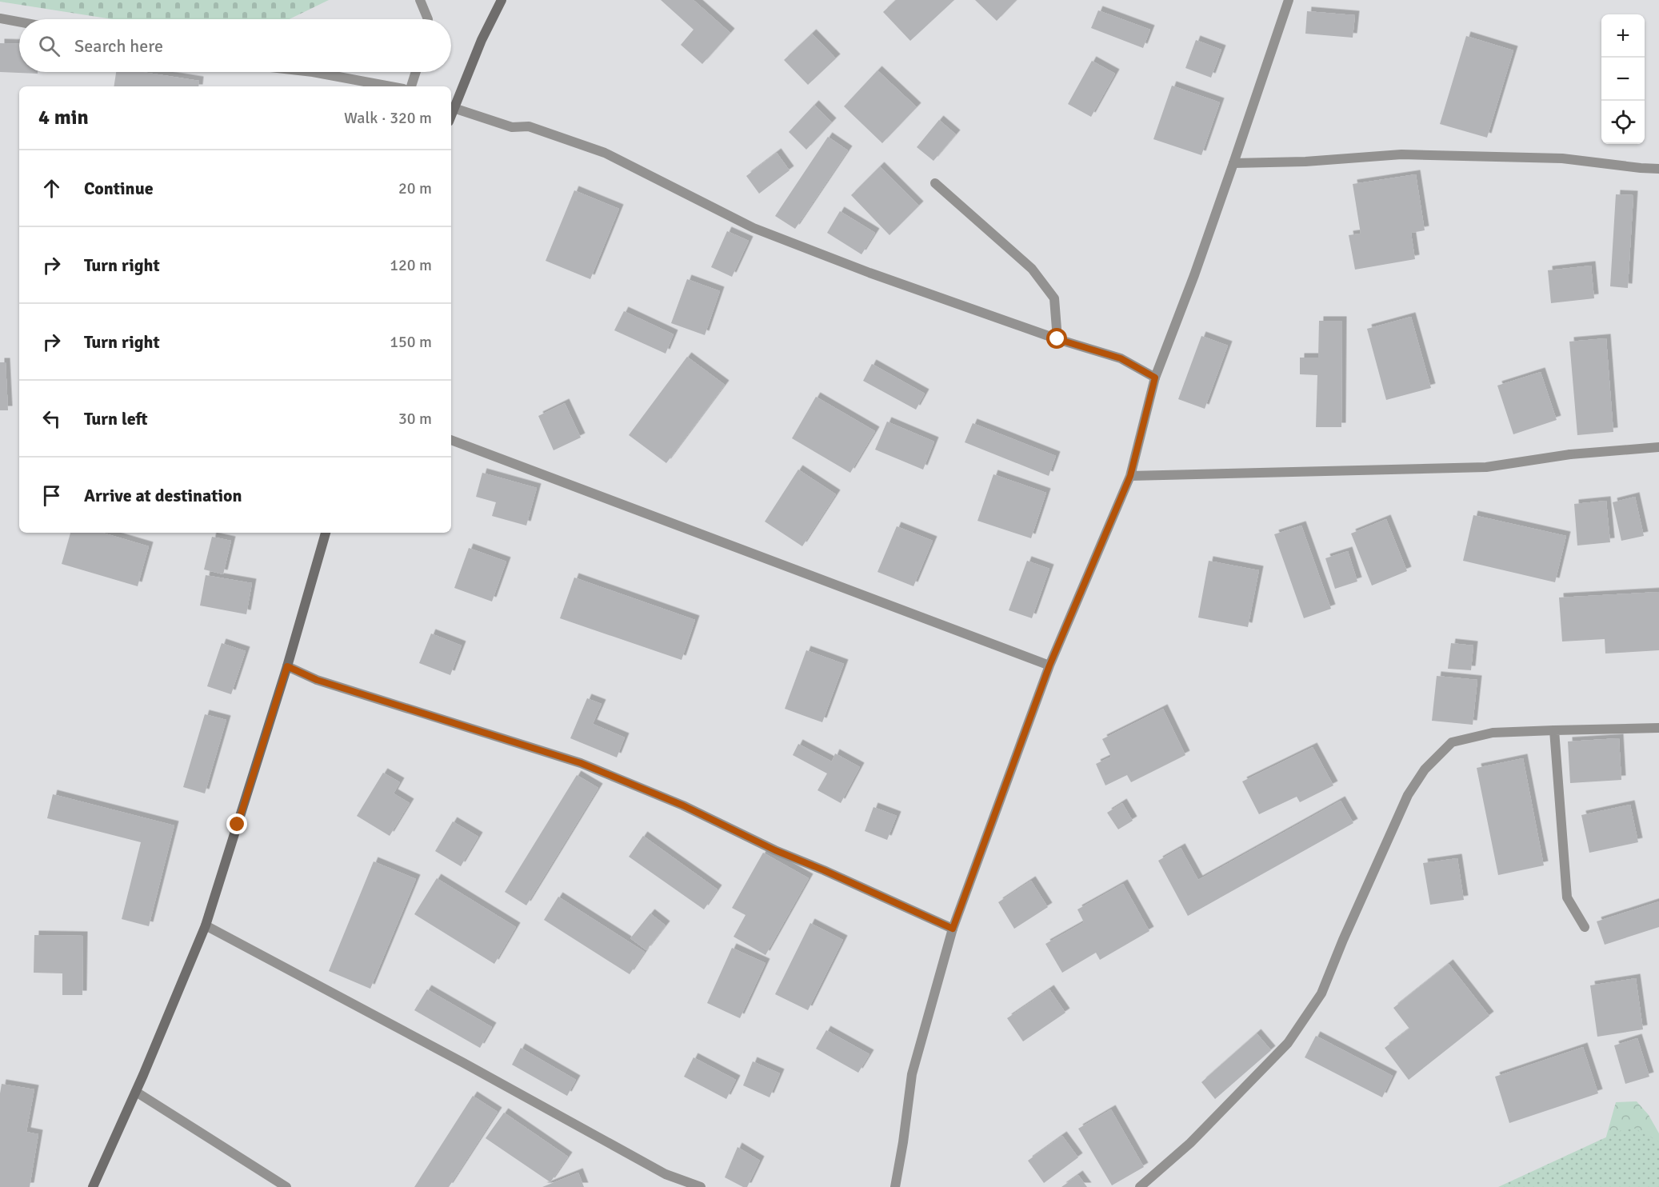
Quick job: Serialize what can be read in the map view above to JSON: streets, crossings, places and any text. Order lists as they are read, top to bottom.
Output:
{
  "page": {
    "map_buttons": ["+", "−"],
    "search": "Search here",
    "heading": ["4 min", "Walk · 320 m"],
    "list": [
      ["Continue", "20 m"],
      ["Turn right", "120 m"],
      ["Turn right", "150 m"],
      ["Turn left", "30 m"],
      "Arrive at destination"
    ]
  }
}
